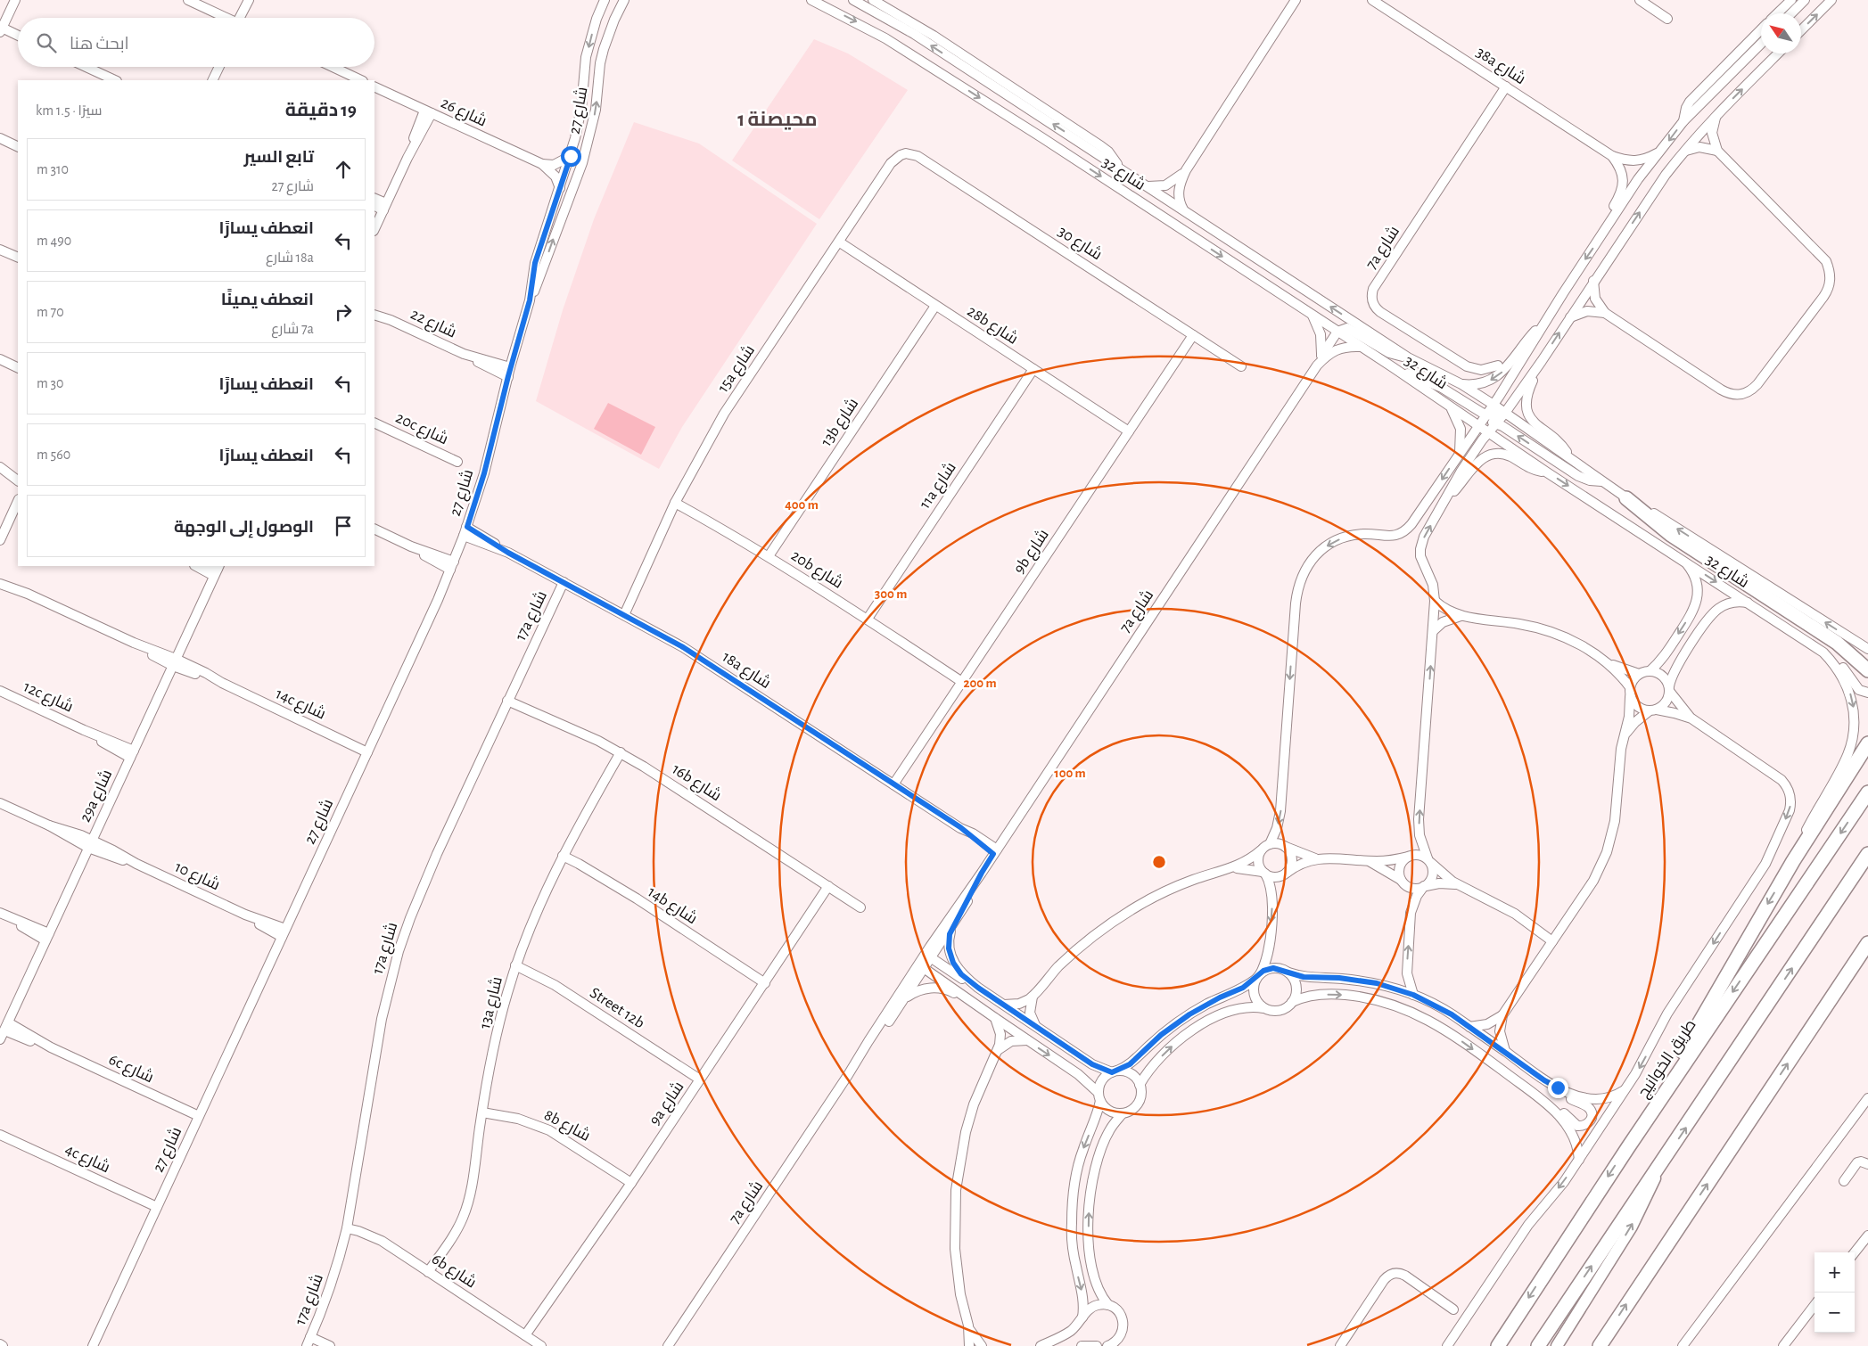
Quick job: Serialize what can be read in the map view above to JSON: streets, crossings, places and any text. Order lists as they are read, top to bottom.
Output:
{
  "streets": {
    "highway": ["طريق الخوانيج"],
    "street": [
      "38a شارع",
      "شارع 27",
      "شارع 26",
      "شارع 32",
      "شارع 30",
      "7a شارع",
      "شارع 22",
      "28b شارع",
      "15a شارع",
      "13b شارع",
      "20c شارع",
      "11a شارع",
      "9b شارع",
      "20b شارع",
      "17a شارع",
      "18a شارع",
      "12c شارع",
      "14c شارع",
      "16b شارع",
      "29a شارع",
      "شارع 10",
      "14b شارع",
      "13a شارع",
      "Street 12b",
      "6c شارع",
      "9a شارع",
      "8b شارع",
      "4c شارع",
      "6b شارع"
    ]
  },
  "crossings": [
    ["38a شارع", "7a شارع"],
    ["شارع 27", "شارع 26"],
    ["شارع 27", "شارع 22"],
    ["شارع 27", "18a شارع"],
    ["شارع 27", "14c شارع"],
    ["شارع 27", "شارع 10"],
    ["شارع 27", "6c شارع"],
    ["شارع 27", "4c شارع"],
    ["شارع 32", "7a شارع"],
    ["شارع 30", "15a شارع"],
    ["شارع 30", "9b شارع"],
    ["7a شارع", "18a شارع"],
    ["28b شارع", "15a شارع"],
    ["28b شارع", "13b شارع"],
    ["28b شارع", "11a شارع"],
    ["28b شارع", "9b شارع"],
    ["15a شارع", "20b شارع"],
    ["15a شارع", "18a شارع"],
    ["13b شارع", "20b شارع"],
    ["11a شارع", "20b شارع"],
    ["9b شارع", "20b شارع"],
    ["9b شارع", "18a شارع"],
    ["17a شارع", "18a شارع"],
    ["17a شارع", "16b شارع"],
    ["17a شارع", "6b شارع"],
    ["12c شارع", "29a شارع"],
    ["14c شارع", "29a شارع"],
    ["16b شارع", "13a شارع"],
    ["16b شارع", "9a شارع"],
    ["29a شارع", "شارع 10"],
    ["29a شارع", "6c شارع"],
    ["14b شارع", "13a شارع"],
    ["14b شارع", "9a شارع"],
    ["13a شارع", "Street 12b"],
    ["13a شارع", "8b شارع"],
    ["13a شارع", "6b شارع"],
    ["Street 12b", "9a شارع"],
    ["9a شارع", "8b شارع"],
    ["9a شارع", "6b شارع"]
  ],
  "districts": ["محيصنة 1"],
  "north": "top left",
  "page": {
    "search": "ابحث هنا",
    "heading": ["19 دقيقة", "سيرًا · 1.5 km"],
    "list": [
      ["تابع السير", "شارع 27", "310 m"],
      ["انعطف يسارًا", "18a شارع", "490 m"],
      ["انعطف يمينًا", "7a شارع", "70 m"],
      ["انعطف يسارًا", "30 m"],
      ["انعطف يسارًا", "560 m"],
      "الوصول إلى الوجهة"
    ],
    "map_buttons": ["+", "−"]
  },
  "rings": [
    "400 m",
    "300 m",
    "200 m",
    "100 m"
  ]
}
